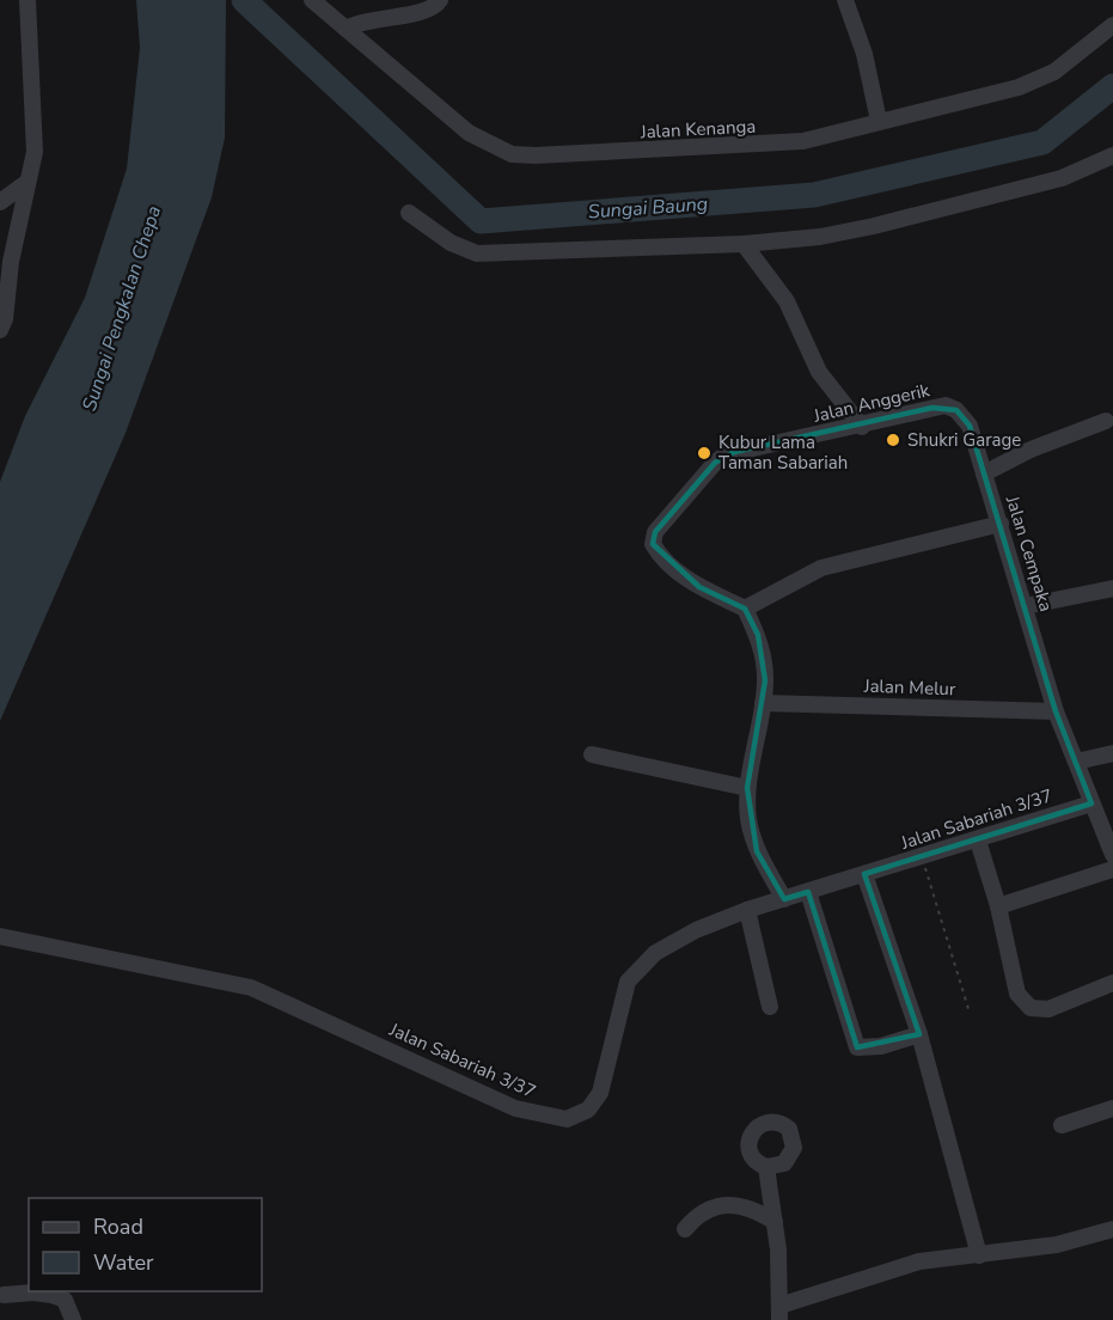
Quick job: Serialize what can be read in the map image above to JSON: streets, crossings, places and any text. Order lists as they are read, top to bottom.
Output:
{
  "streets": {
    "street": [
      "Jalan Kenanga",
      "Jalan Anggerik",
      "Jalan Cempaka",
      "Jalan Melur",
      "Jalan Sabariah 3/37"
    ]
  },
  "crossings": [
    ["Jalan Anggerik", "Jalan Cempaka"],
    ["Jalan Cempaka", "Jalan Melur"],
    ["Jalan Cempaka", "Jalan Sabariah 3/37"]
  ],
  "water": ["Sungai Baung", "Sungai Pengkalan Chepa"],
  "places": ["Shukri Garage", "Kubur Lama Taman Sabariah"],
  "legend": ["Road", "Water"]
}
